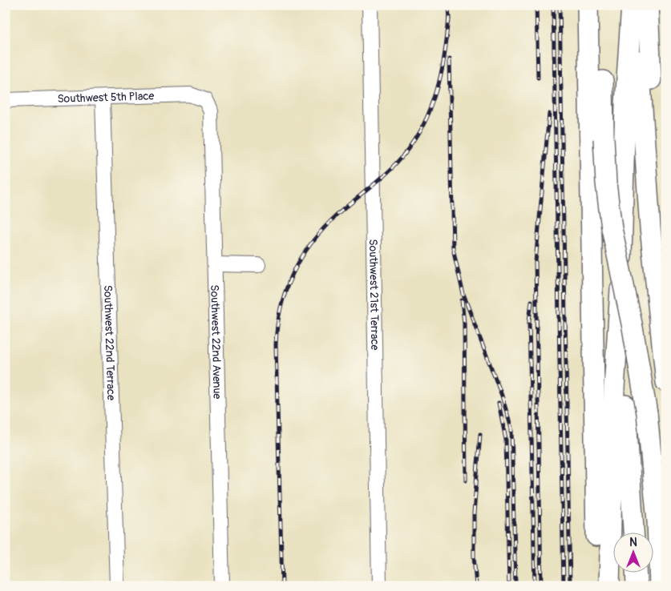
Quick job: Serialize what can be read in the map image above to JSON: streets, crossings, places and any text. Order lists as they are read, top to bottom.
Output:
{
  "streets": {
    "street": [
      "Southwest 5th Place",
      "Southwest 21st Terrace",
      "Southwest 22nd Terrace",
      "Southwest 22nd Avenue"
    ]
  },
  "crossings": [
    ["Southwest 5th Place", "Southwest 22nd Terrace"],
    ["Southwest 5th Place", "Southwest 22nd Avenue"]
  ],
  "north": "top"
}
